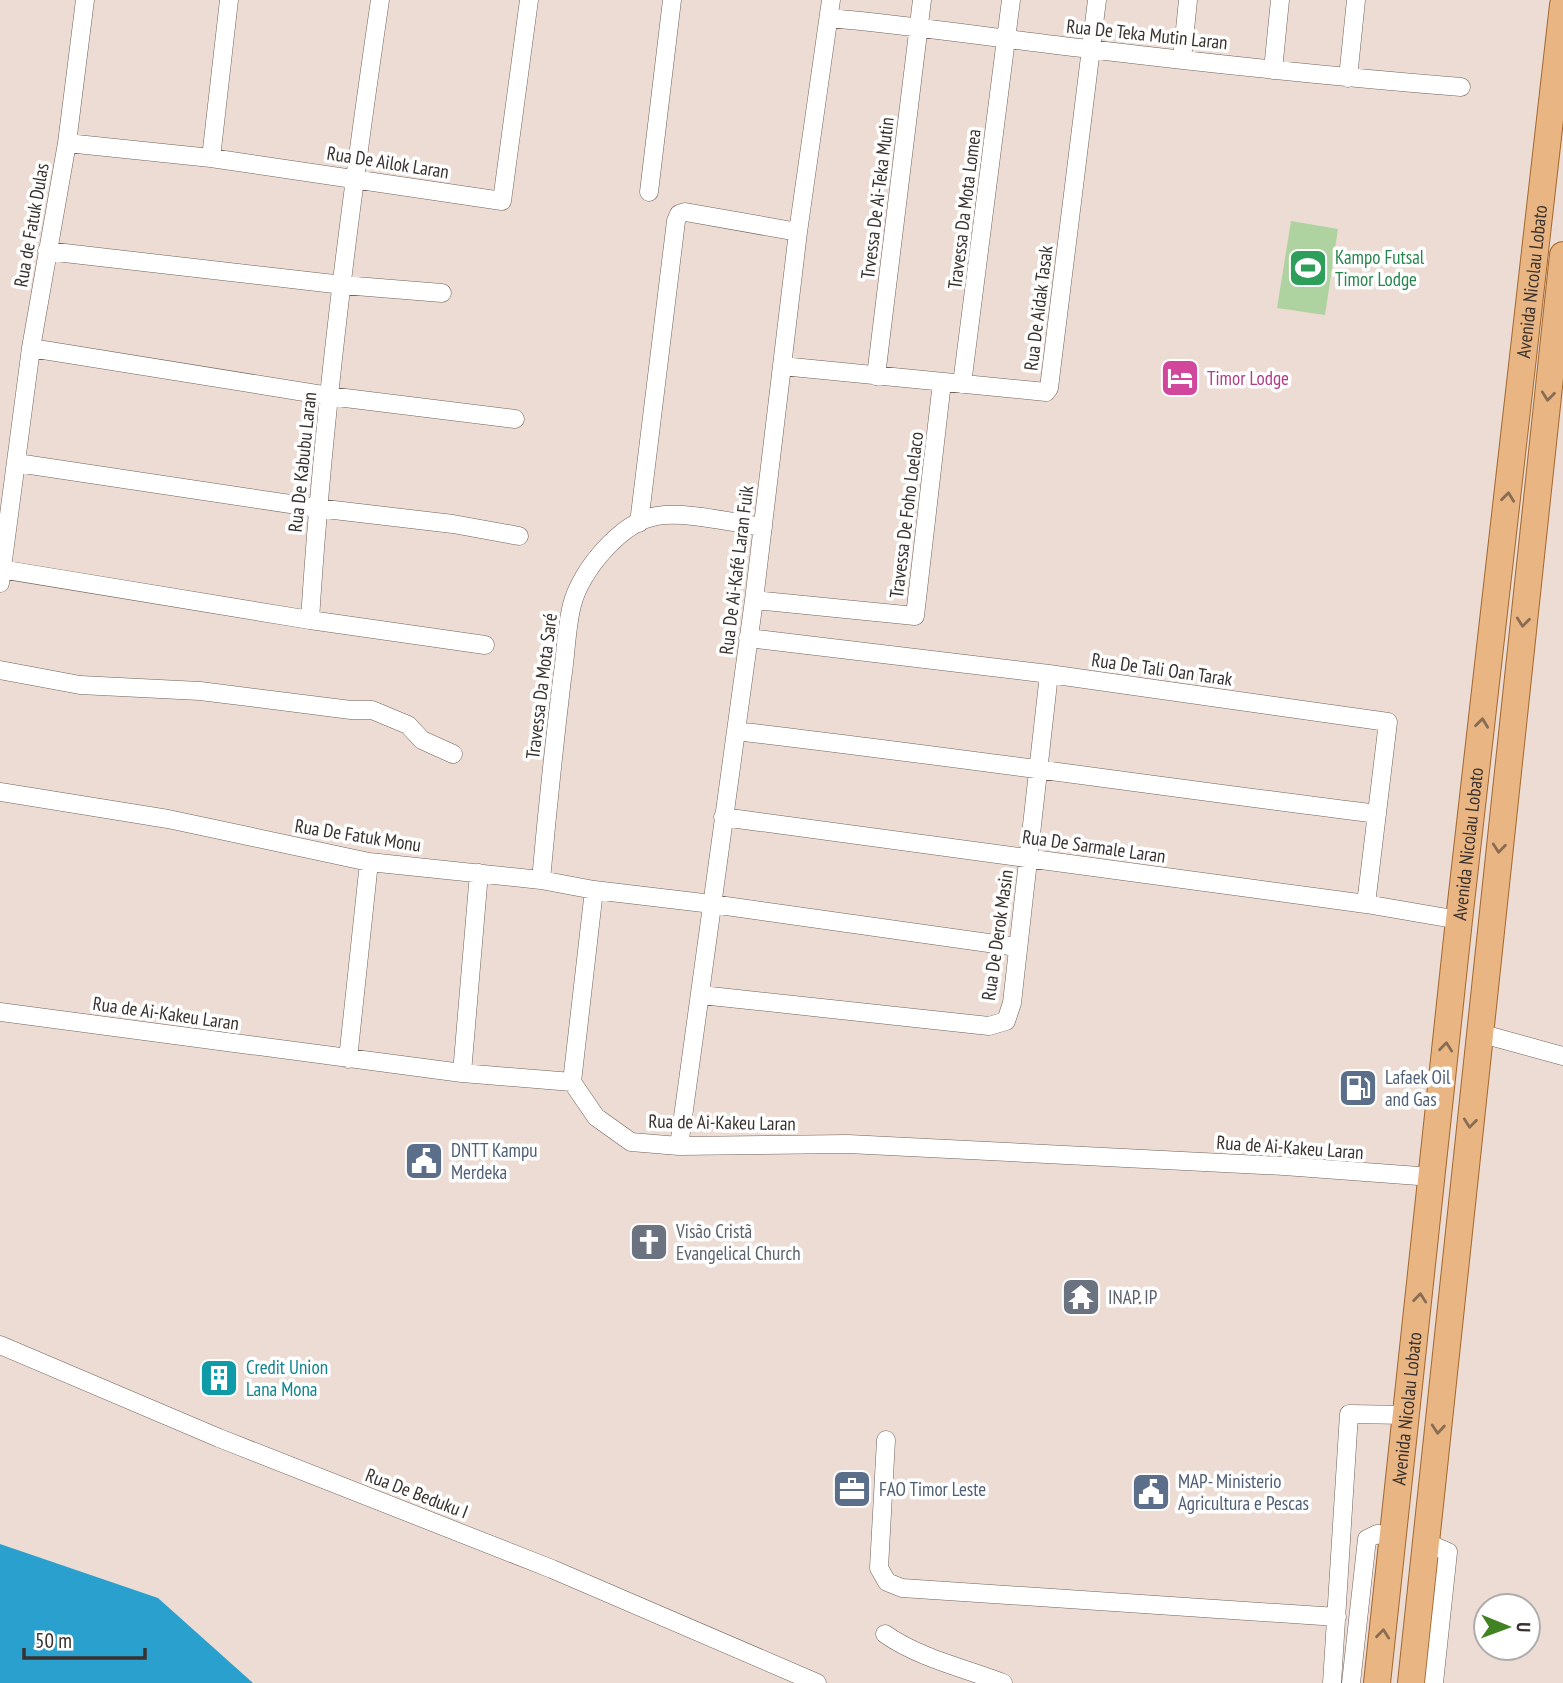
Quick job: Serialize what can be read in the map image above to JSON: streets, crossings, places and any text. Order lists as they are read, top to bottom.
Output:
{
  "streets": {
    "main road": ["Avenida Nicolau Lobato"],
    "street": [
      "Rua De Teka Mutin Laran",
      "Rua De Ailok Laran",
      "Trvessa De Ai-Teka Mutin",
      "Travessa Da Mota Lomea",
      "Rua de Fatuk Dulas",
      "Rua De Aidak Tasak",
      "Rua De Kabubu Laran",
      "Travessa De Foho Loelaco",
      "Rua De Ai-Kafé Laran Fuik",
      "Rua De Tali Oan Tarak",
      "Travessa Da Mota Saré",
      "Rua De Fatuk Monu",
      "Rua De Sarmale Laran",
      "Rua De Derok Masin",
      "Rua de Ai-Kakeu Laran",
      "Rua De Beduku I"
    ]
  },
  "crossings": [
    ["Rua De Teka Mutin Laran", "Trvessa De Ai-Teka Mutin"],
    ["Rua De Teka Mutin Laran", "Travessa Da Mota Lomea"],
    ["Rua De Teka Mutin Laran", "Rua De Aidak Tasak"],
    ["Rua De Teka Mutin Laran", "Rua De Ai-Kafé Laran Fuik"],
    ["Rua De Ailok Laran", "Rua de Fatuk Dulas"],
    ["Rua De Ailok Laran", "Rua De Kabubu Laran"],
    ["Trvessa De Ai-Teka Mutin", "Rua De Aidak Tasak"],
    ["Travessa Da Mota Lomea", "Rua De Aidak Tasak"],
    ["Avenida Nicolau Lobato", "Rua De Sarmale Laran"],
    ["Avenida Nicolau Lobato", "Rua de Ai-Kakeu Laran"],
    ["Rua De Aidak Tasak", "Travessa De Foho Loelaco"],
    ["Rua De Aidak Tasak", "Rua De Ai-Kafé Laran Fuik"],
    ["Travessa De Foho Loelaco", "Rua De Ai-Kafé Laran Fuik"],
    ["Rua De Ai-Kafé Laran Fuik", "Rua De Tali Oan Tarak"],
    ["Rua De Ai-Kafé Laran Fuik", "Travessa Da Mota Saré"],
    ["Rua De Ai-Kafé Laran Fuik", "Rua De Fatuk Monu"],
    ["Rua De Ai-Kafé Laran Fuik", "Rua De Sarmale Laran"],
    ["Rua De Ai-Kafé Laran Fuik", "Rua De Derok Masin"],
    ["Rua De Ai-Kafé Laran Fuik", "Rua de Ai-Kakeu Laran"],
    ["Rua De Tali Oan Tarak", "Rua De Sarmale Laran"],
    ["Rua De Tali Oan Tarak", "Rua De Derok Masin"],
    ["Travessa Da Mota Saré", "Rua De Fatuk Monu"],
    ["Rua De Fatuk Monu", "Rua De Derok Masin"],
    ["Rua De Sarmale Laran", "Rua De Derok Masin"]
  ],
  "places": {
    "sports": ["Kampo Futsal Timor Lodge"],
    "hotel": ["Timor Lodge"],
    "fuel station": ["Lafaek Oil and Gas"],
    "public building": ["DNTT Kampu Merdeka", "MAP- Ministerio Agricultura e Pescas"],
    "church": ["Visão Cristã Evangelical Church"],
    "temple": ["INAP. IP"],
    "building": ["Credit Union Lana Mona"],
    "office": ["FAO Timor Leste"]
  },
  "scale_bar": "50 m",
  "north": "right"
}
